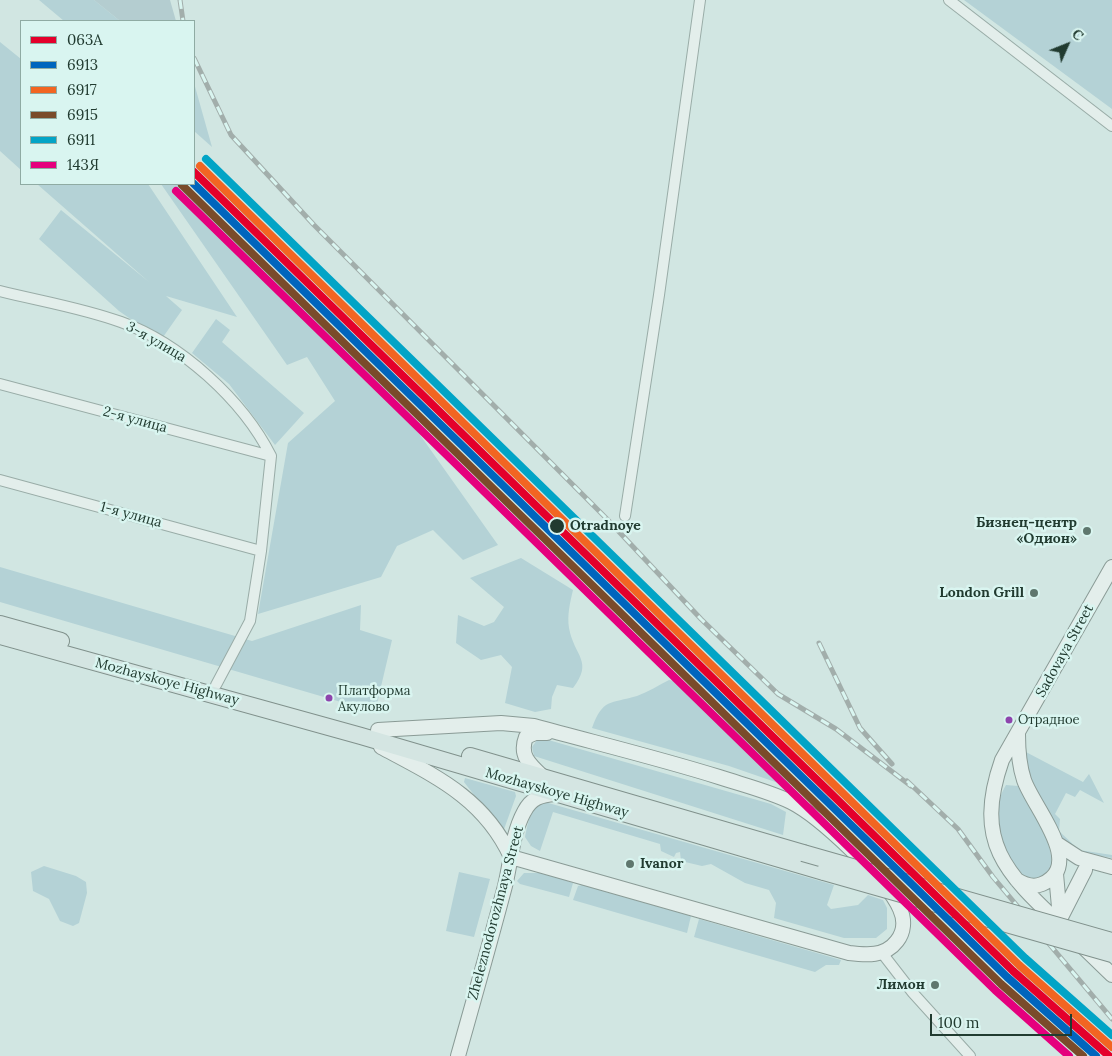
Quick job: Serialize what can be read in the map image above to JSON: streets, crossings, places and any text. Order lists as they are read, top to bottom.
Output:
{
  "streets": {
    "main road": ["Mozhayskoye Highway"],
    "street": [
      "3-я улица",
      "2-я улица",
      "1-я улица",
      "Sadovaya Street",
      "Zheleznodorozhnaya Street"
    ]
  },
  "crossings": [
    ["3-я улица", "2-я улица"],
    ["Mozhayskoye Highway", "Zheleznodorozhnaya Street"]
  ],
  "places": [
    "Otradnoye",
    "Бизнец-центр «Одион»",
    "London Grill",
    "Платформа Акулово",
    "Отрадное",
    "Ivanor",
    "Лимон"
  ],
  "lines": [
    "transit line 6911",
    "transit line 6917",
    "transit line 063А",
    "transit line 6913",
    "transit line 6915",
    "transit line 143Я"
  ],
  "legend": [
    "063А",
    "6913",
    "6917",
    "6915",
    "6911",
    "143Я"
  ],
  "scale_bar": "100 m",
  "north": "top right"
}
